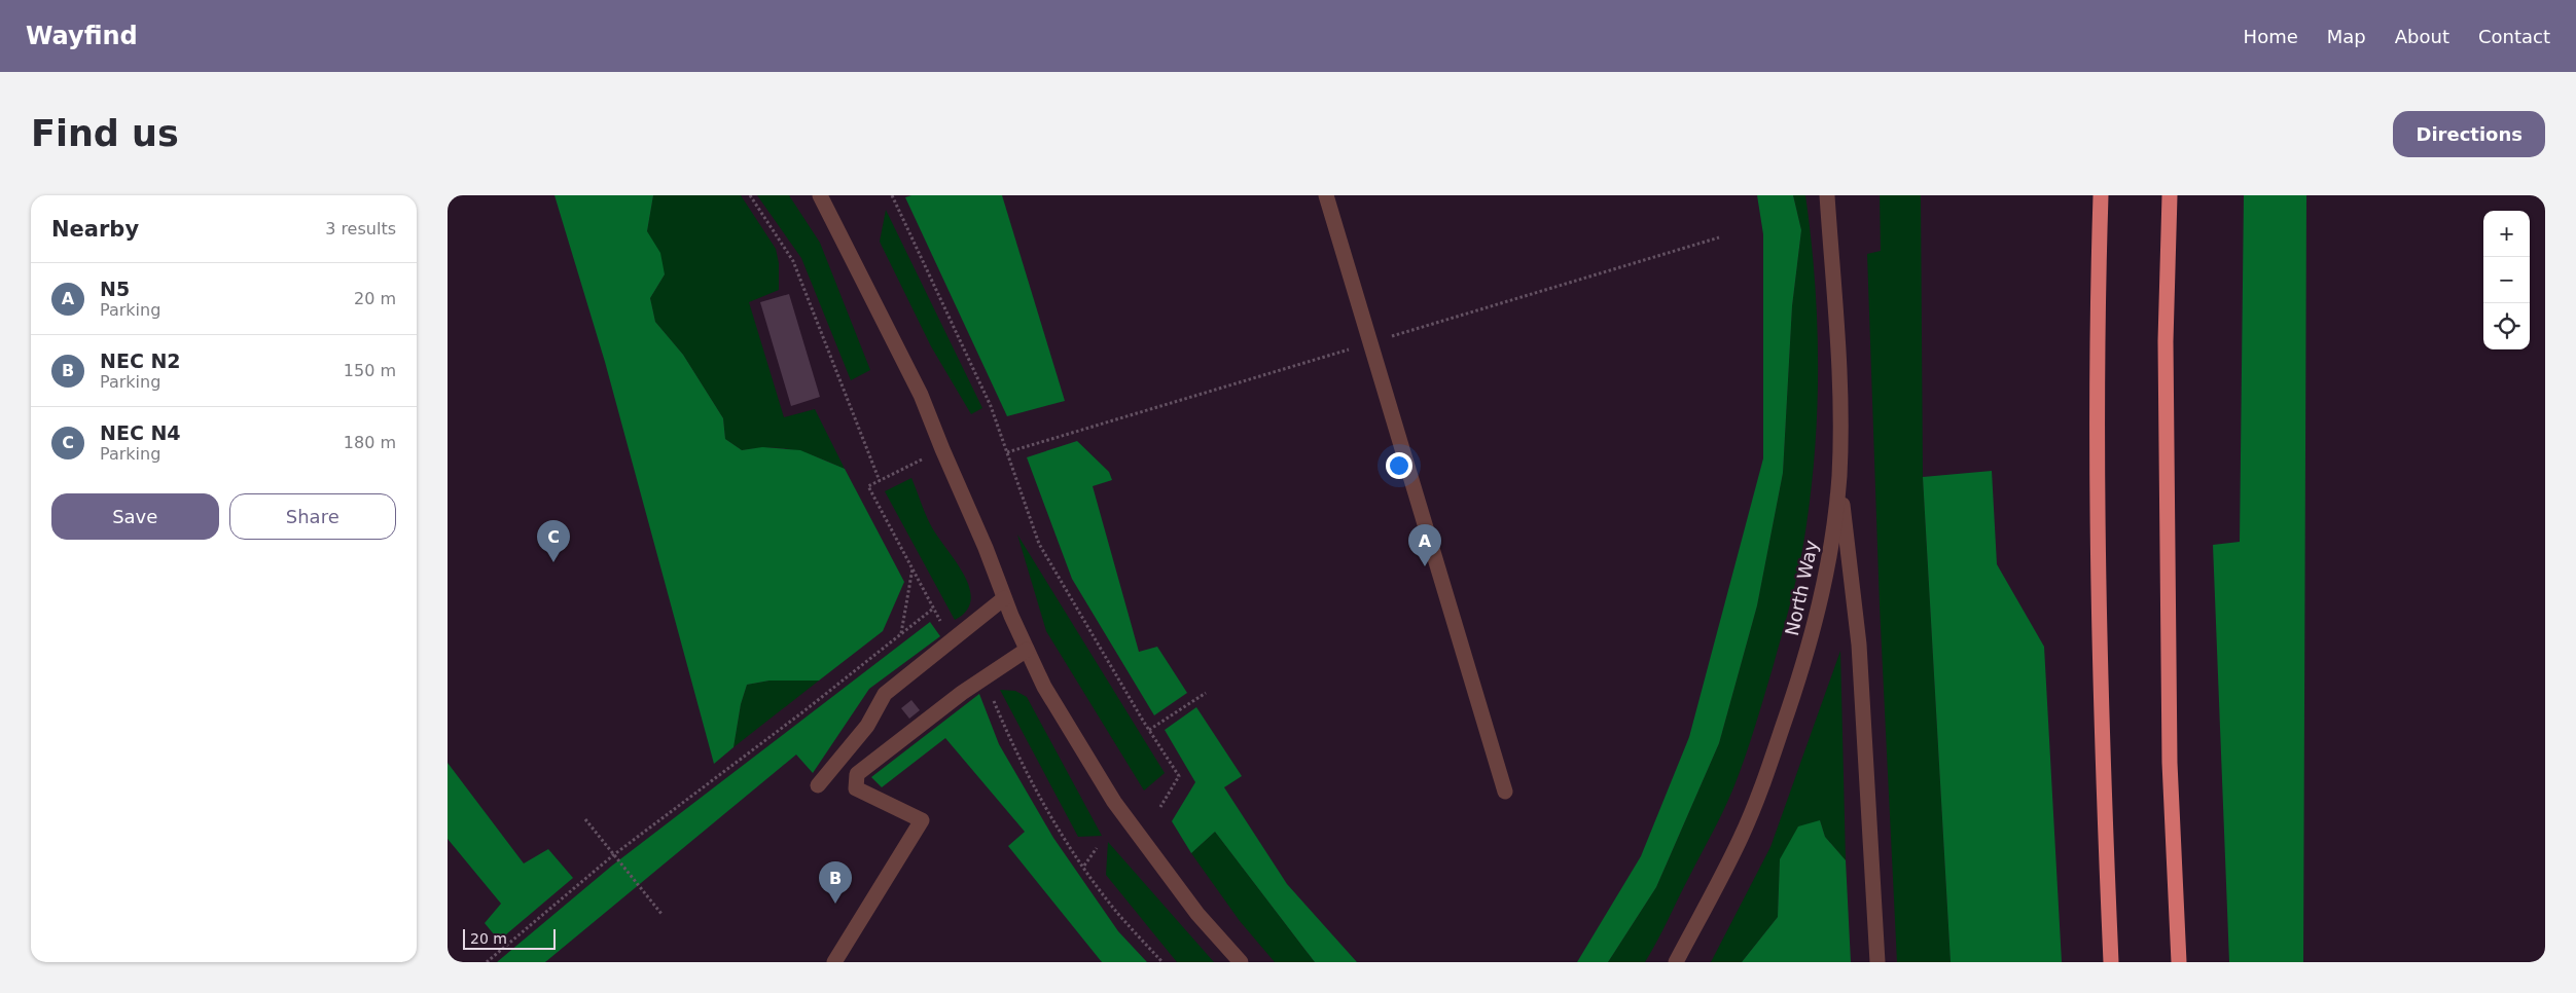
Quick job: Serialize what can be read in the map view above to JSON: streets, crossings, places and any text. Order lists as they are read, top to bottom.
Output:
{
  "streets": {
    "street": ["North Way"]
  },
  "scale_bar": "20 m",
  "page": {
    "header": "Wayfind",
    "nav": [
      "Home",
      "Map",
      "About",
      "Contact"
    ],
    "buttons": [
      "Directions",
      ["Save", "Share"]
    ],
    "title": "Find us",
    "heading": ["Nearby", "3 results"],
    "map_buttons": ["+", "−"],
    "list": [
      {
        "mark": "A",
        "name": "N5",
        "note": "Parking",
        "value": "20 m"
      },
      {
        "mark": "B",
        "name": "NEC N2",
        "note": "Parking",
        "value": "150 m"
      },
      {
        "mark": "C",
        "name": "NEC N4",
        "note": "Parking",
        "value": "180 m"
      }
    ],
    "pins": ["C", "A", "B"],
    "scale": "20 m"
  }
}
